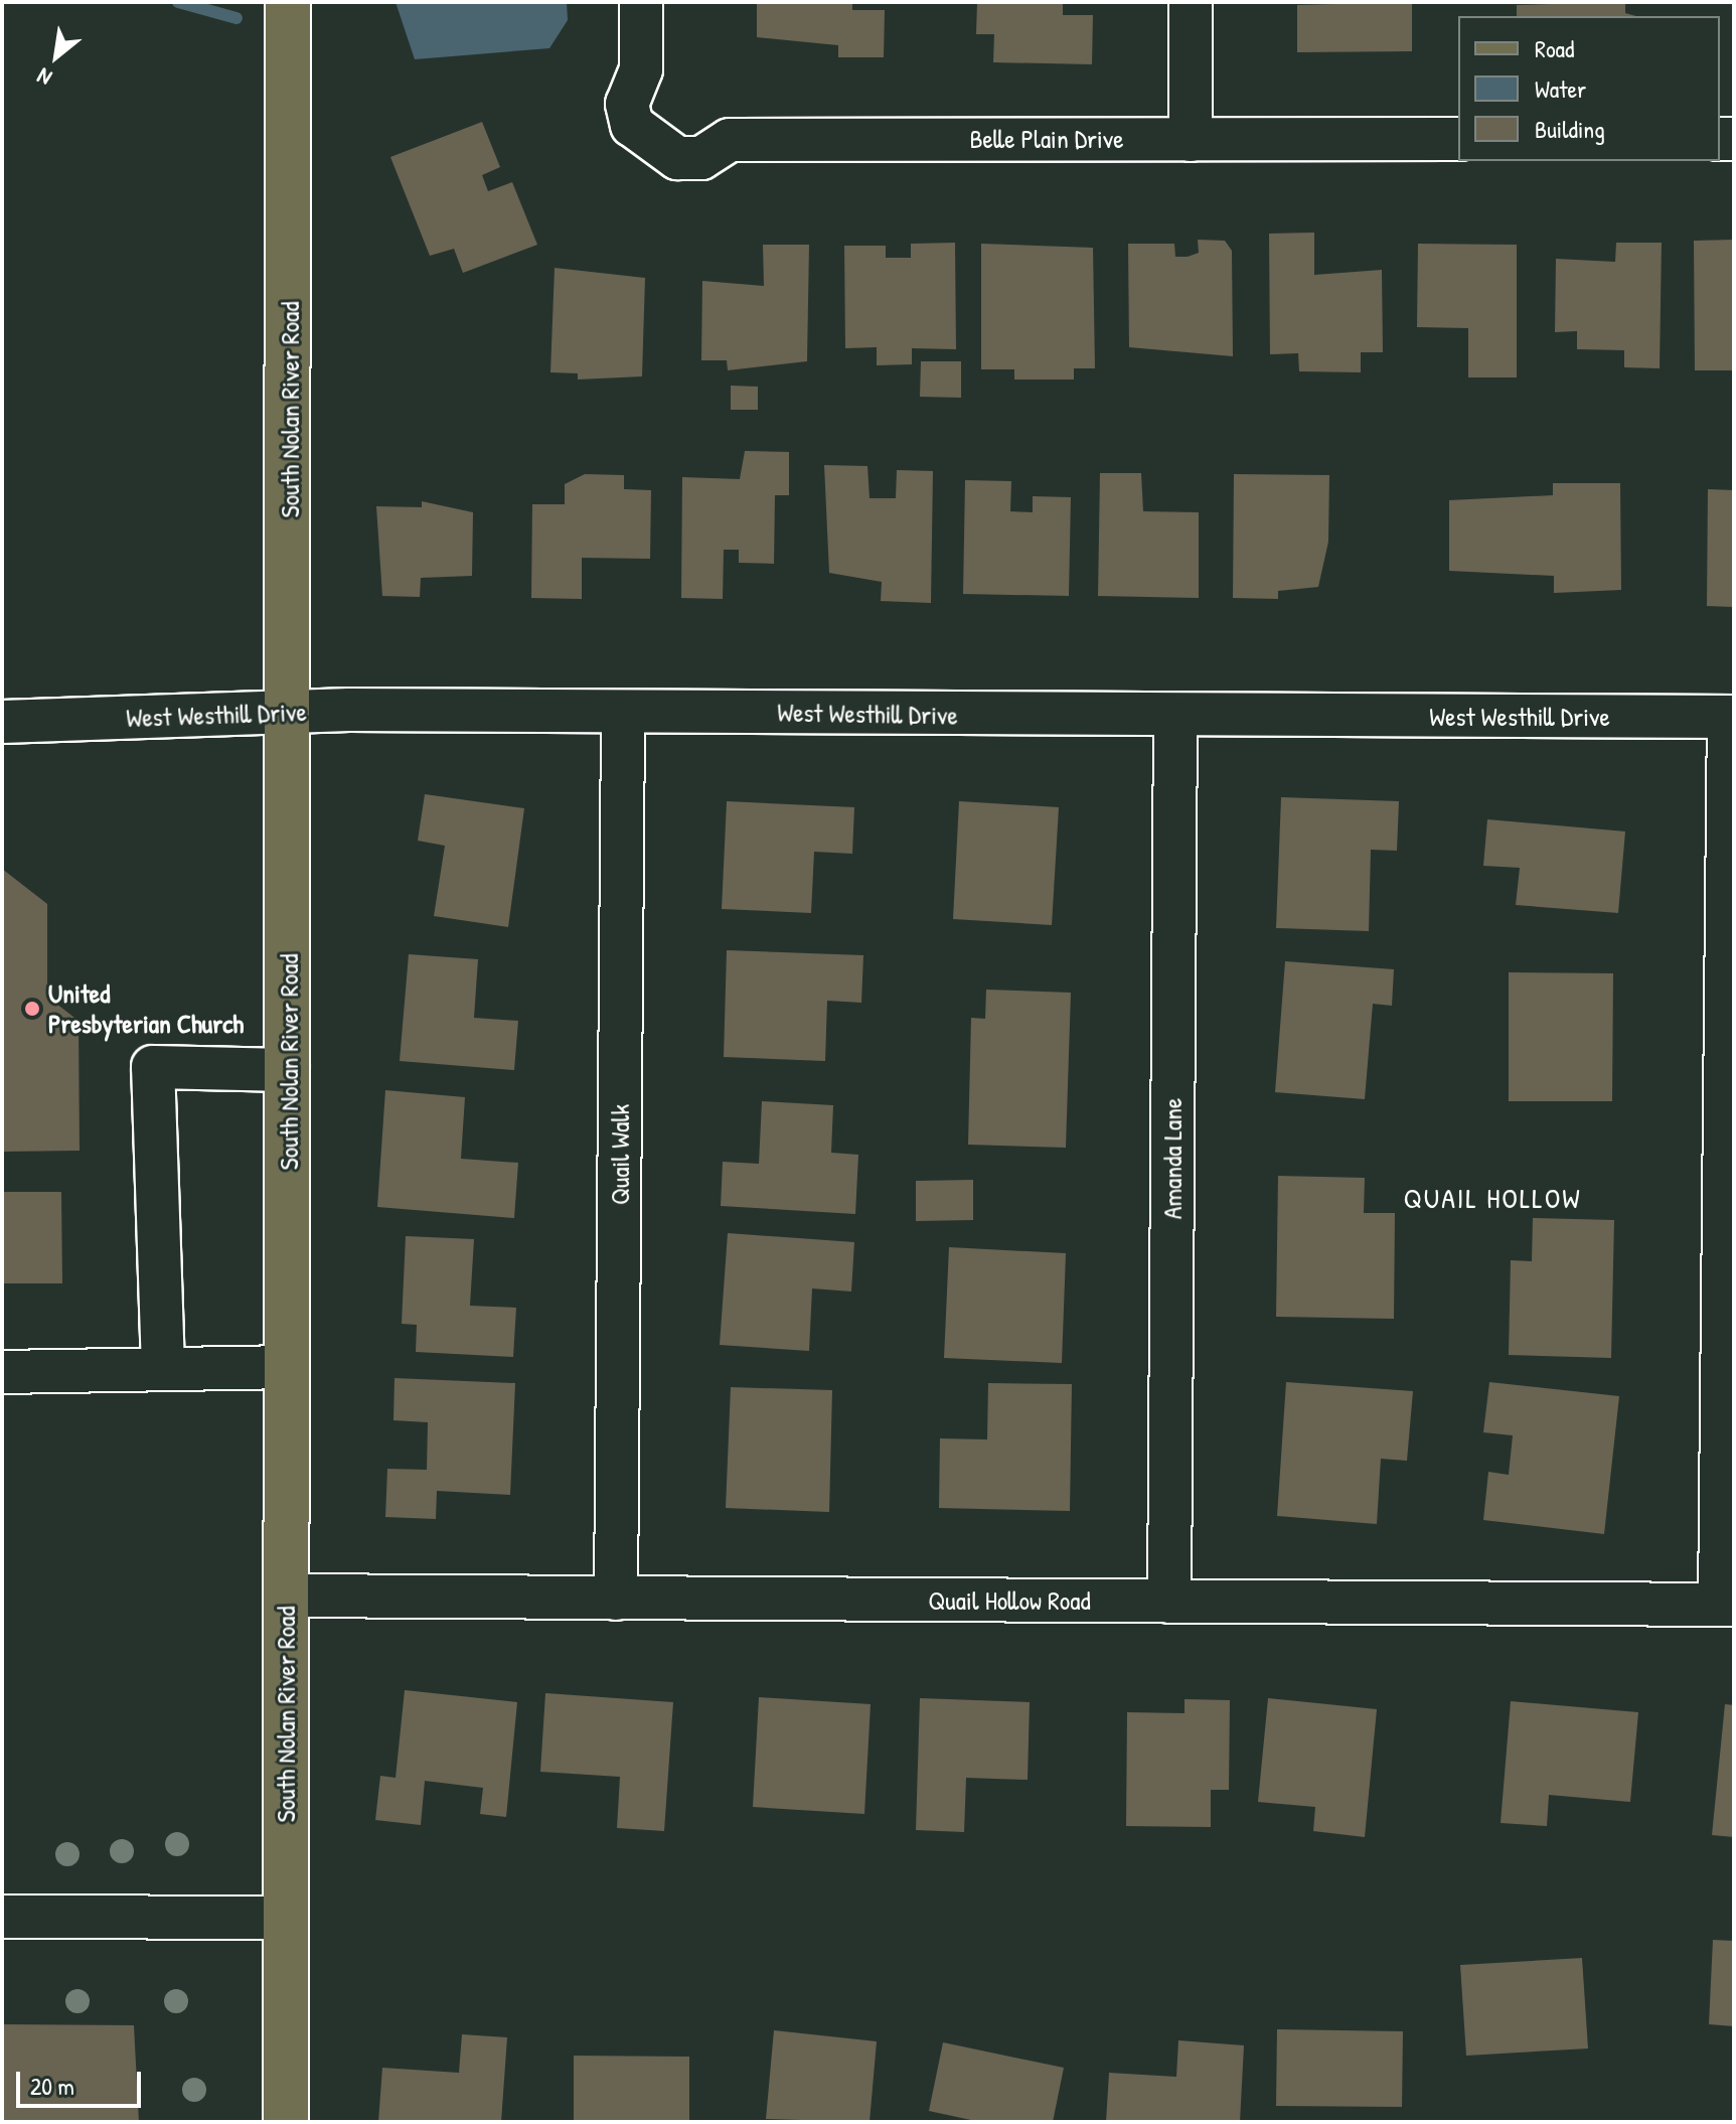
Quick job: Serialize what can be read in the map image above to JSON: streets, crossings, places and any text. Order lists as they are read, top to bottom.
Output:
{
  "streets": {
    "main road": ["South Nolan River Road"],
    "street": [
      "Belle Plain Drive",
      "West Westhill Drive",
      "Quail Walk",
      "Amanda Lane",
      "Quail Hollow Road"
    ]
  },
  "crossings": [
    ["South Nolan River Road", "West Westhill Drive"],
    ["South Nolan River Road", "Quail Hollow Road"],
    ["West Westhill Drive", "Quail Walk"],
    ["West Westhill Drive", "Amanda Lane"],
    ["Quail Walk", "Quail Hollow Road"],
    ["Amanda Lane", "Quail Hollow Road"]
  ],
  "districts": ["QUAIL HOLLOW"],
  "places": ["United Presbyterian Church"],
  "legend": ["Road", "Water", "Building"],
  "scale_bar": "20 m",
  "north": "bottom left"
}
